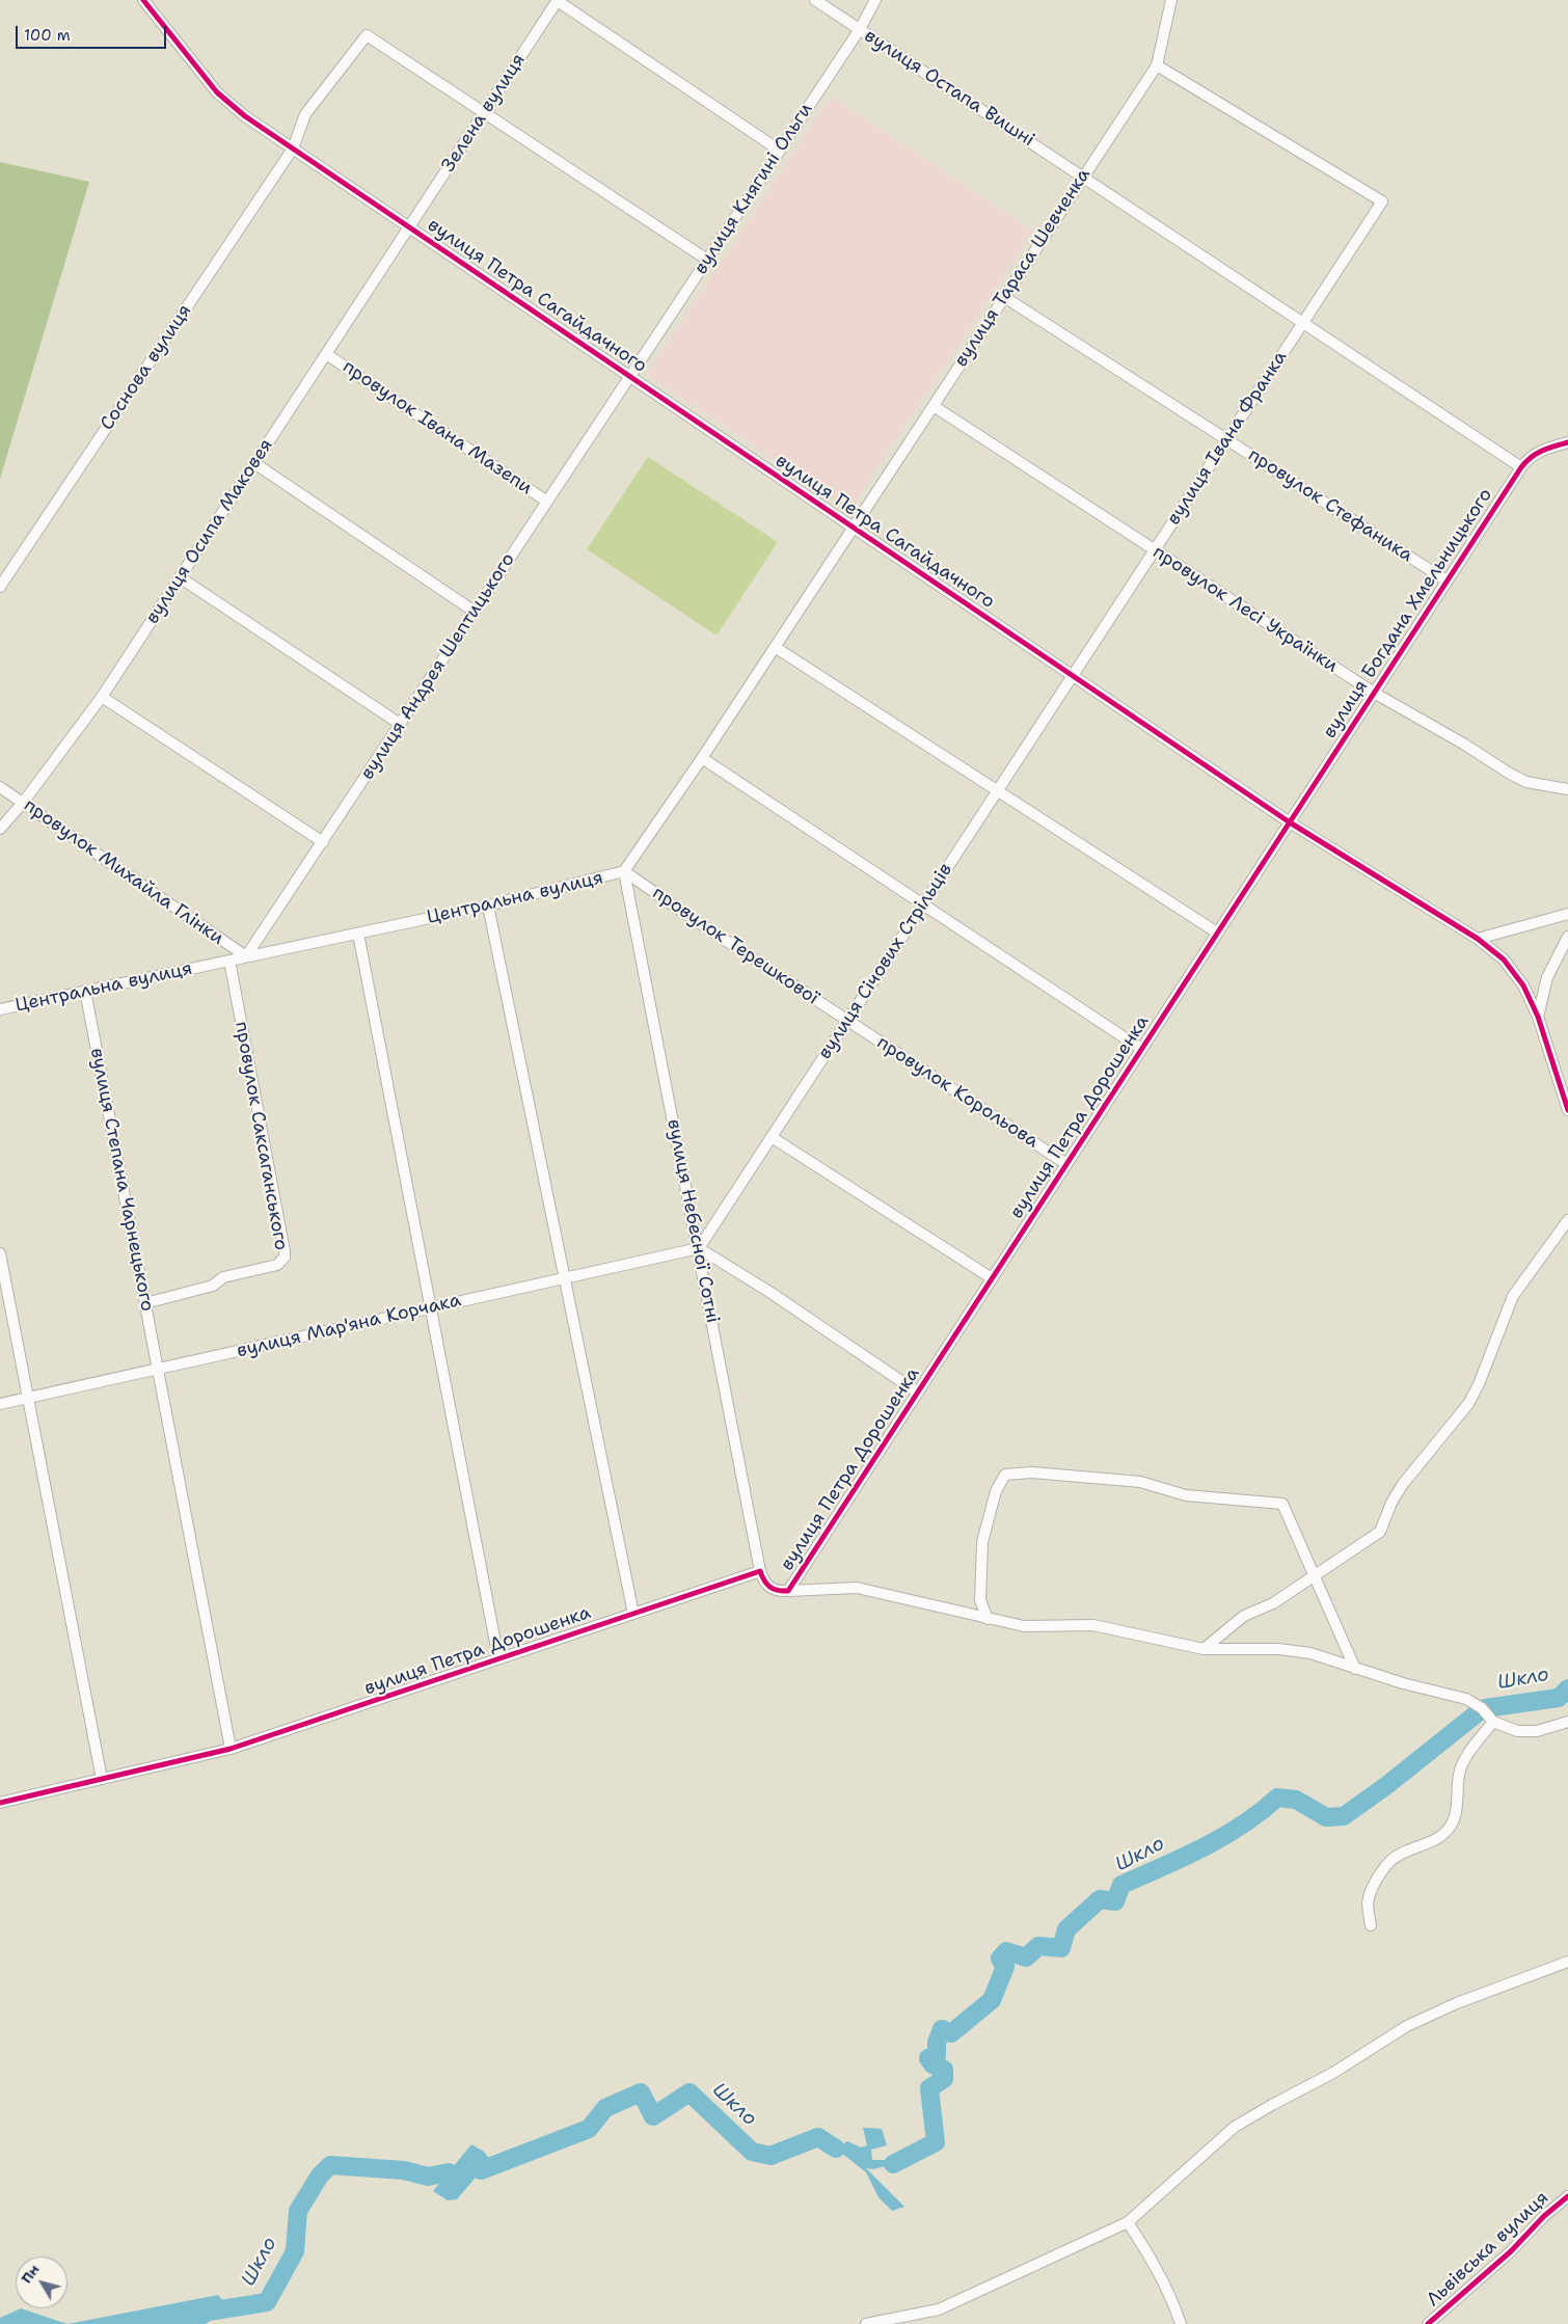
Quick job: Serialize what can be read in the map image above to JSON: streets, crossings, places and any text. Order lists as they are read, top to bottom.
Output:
{
  "streets": {
    "street": [
      "вулиця Остапа Вишні",
      "Зелена вулиця",
      "вулиця Княгині Ольги",
      "вулиця Тараса Шевченка",
      "вулиця Петра Сагайдачного",
      "Соснова вулиця",
      "провулок Івана Мазепи",
      "вулиця Івана Франка",
      "провулок Стефаника",
      "вулиця Осипа Маковея",
      "провулок Лесі Українки",
      "вулиця Богдана Хмельницького",
      "вулиця Андрея Шептицького",
      "провулок Михайла Глінки",
      "Центральна вулиця",
      "провулок Терешкової",
      "вулиця Січових Стрільців",
      "провулок Корольова",
      "вулиця Петра Дорошенка",
      "провулок Саксаганського",
      "вулиця Степана Чарнецького",
      "вулиця Небесної Сотні",
      "вулиця Мар'яна Корчака",
      "Львівська вулиця"
    ]
  },
  "crossings": [
    ["вулиця Остапа Вишні", "вулиця Княгині Ольги"],
    ["вулиця Остапа Вишні", "вулиця Тараса Шевченка"],
    ["вулиця Остапа Вишні", "вулиця Івана Франка"],
    ["вулиця Остапа Вишні", "вулиця Богдана Хмельницького"],
    ["Зелена вулиця", "вулиця Петра Сагайдачного"],
    ["Зелена вулиця", "Соснова вулиця"],
    ["Зелена вулиця", "вулиця Осипа Маковея"],
    ["вулиця Княгині Ольги", "вулиця Петра Сагайдачного"],
    ["вулиця Княгині Ольги", "вулиця Андрея Шептицького"],
    ["вулиця Тараса Шевченка", "вулиця Петра Сагайдачного"],
    ["вулиця Тараса Шевченка", "вулиця Івана Франка"],
    ["вулиця Тараса Шевченка", "провулок Стефаника"],
    ["вулиця Тараса Шевченка", "провулок Лесі Українки"],
    ["вулиця Тараса Шевченка", "Центральна вулиця"],
    ["вулиця Петра Сагайдачного", "Соснова вулиця"],
    ["вулиця Петра Сагайдачного", "вулиця Івана Франка"],
    ["вулиця Петра Сагайдачного", "вулиця Осипа Маковея"],
    ["вулиця Петра Сагайдачного", "вулиця Богдана Хмельницького"],
    ["вулиця Петра Сагайдачного", "вулиця Андрея Шептицького"],
    ["вулиця Петра Сагайдачного", "Центральна вулиця"],
    ["вулиця Петра Сагайдачного", "вулиця Січових Стрільців"],
    ["вулиця Петра Сагайдачного", "вулиця Петра Дорошенка"],
    ["провулок Івана Мазепи", "вулиця Осипа Маковея"],
    ["провулок Івана Мазепи", "вулиця Андрея Шептицького"],
    ["вулиця Івана Франка", "провулок Стефаника"],
    ["вулиця Івана Франка", "провулок Лесі Українки"],
    ["вулиця Івана Франка", "вулиця Січових Стрільців"],
    ["провулок Стефаника", "вулиця Богдана Хмельницького"],
    ["вулиця Осипа Маковея", "провулок Михайла Глінки"],
    ["провулок Лесі Українки", "вулиця Богдана Хмельницького"],
    ["вулиця Богдана Хмельницького", "вулиця Петра Дорошенка"],
    ["вулиця Андрея Шептицького", "провулок Михайла Глінки"],
    ["вулиця Андрея Шептицького", "Центральна вулиця"],
    ["провулок Михайла Глінки", "Центральна вулиця"],
    ["Центральна вулиця", "провулок Терешкової"],
    ["Центральна вулиця", "провулок Саксаганського"],
    ["Центральна вулиця", "вулиця Степана Чарнецького"],
    ["Центральна вулиця", "вулиця Небесної Сотні"],
    ["провулок Терешкової", "вулиця Січових Стрільців"],
    ["провулок Терешкової", "провулок Корольова"],
    ["провулок Терешкової", "вулиця Небесної Сотні"],
    ["вулиця Січових Стрільців", "провулок Корольова"],
    ["вулиця Січових Стрільців", "вулиця Небесної Сотні"],
    ["вулиця Січових Стрільців", "вулиця Мар'яна Корчака"],
    ["провулок Корольова", "вулиця Петра Дорошенка"],
    ["вулиця Петра Дорошенка", "вулиця Степана Чарнецького"],
    ["вулиця Петра Дорошенка", "вулиця Небесної Сотні"],
    ["провулок Саксаганського", "вулиця Степана Чарнецького"],
    ["вулиця Степана Чарнецького", "вулиця Мар'яна Корчака"],
    ["вулиця Небесної Сотні", "вулиця Мар'яна Корчака"]
  ],
  "water": ["Шкло"],
  "scale_bar": "100 m",
  "north": "top left"
}
